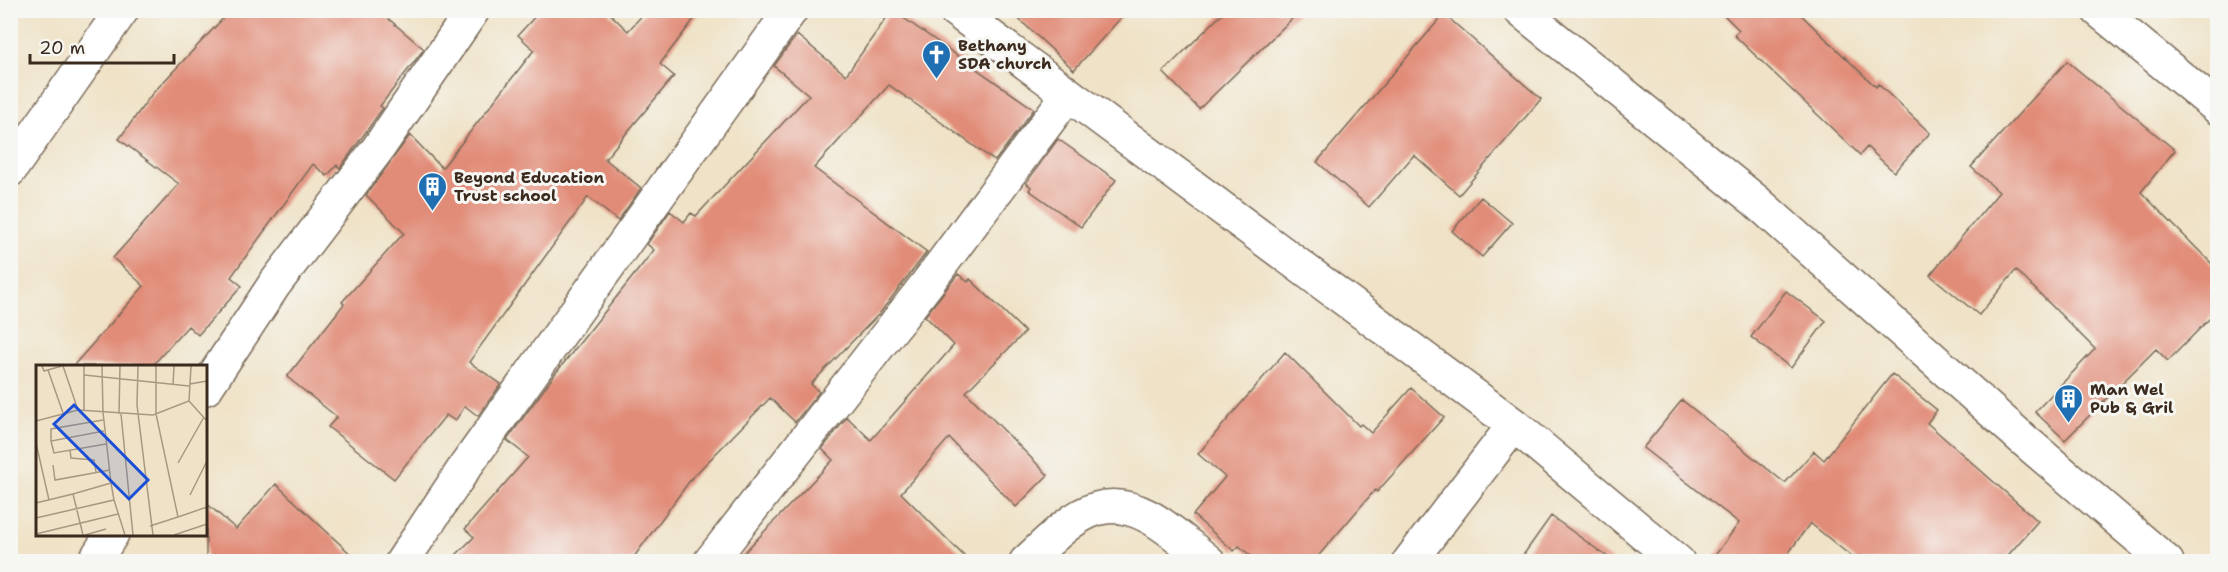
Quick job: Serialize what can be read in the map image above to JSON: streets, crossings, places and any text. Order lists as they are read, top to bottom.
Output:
{
  "places": {
    "church": ["Bethany SDA church"],
    "building": ["Beyond Education Trust school", "Man Wel Pub & Gril"]
  },
  "scale_bar": "20 m"
}
